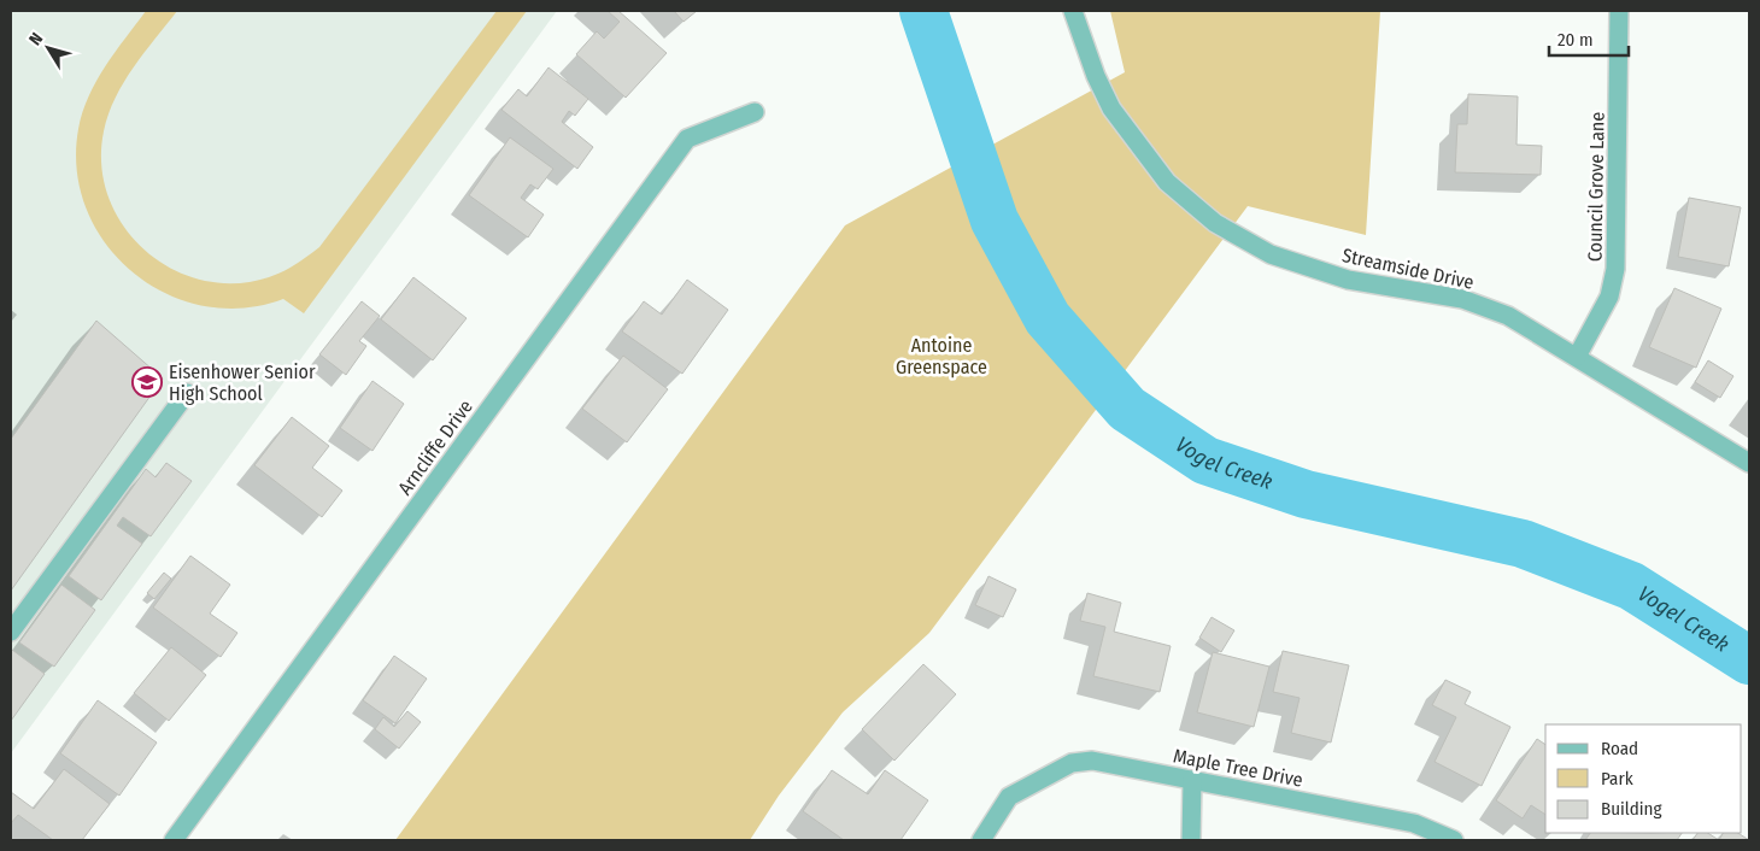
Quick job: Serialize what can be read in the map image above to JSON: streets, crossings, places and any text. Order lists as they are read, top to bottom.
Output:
{
  "streets": {
    "street": [
      "Council Grove Lane",
      "Streamside Drive",
      "Arncliffe Drive",
      "Maple Tree Drive"
    ]
  },
  "crossings": [
    ["Council Grove Lane", "Streamside Drive"]
  ],
  "water": ["Vogel Creek"],
  "parks": ["Antoine Greenspace"],
  "places": {
    "school or university": ["Eisenhower Senior High School"]
  },
  "legend": ["Road", "Park", "Building"],
  "scale_bar": "20 m",
  "north": "top left"
}
